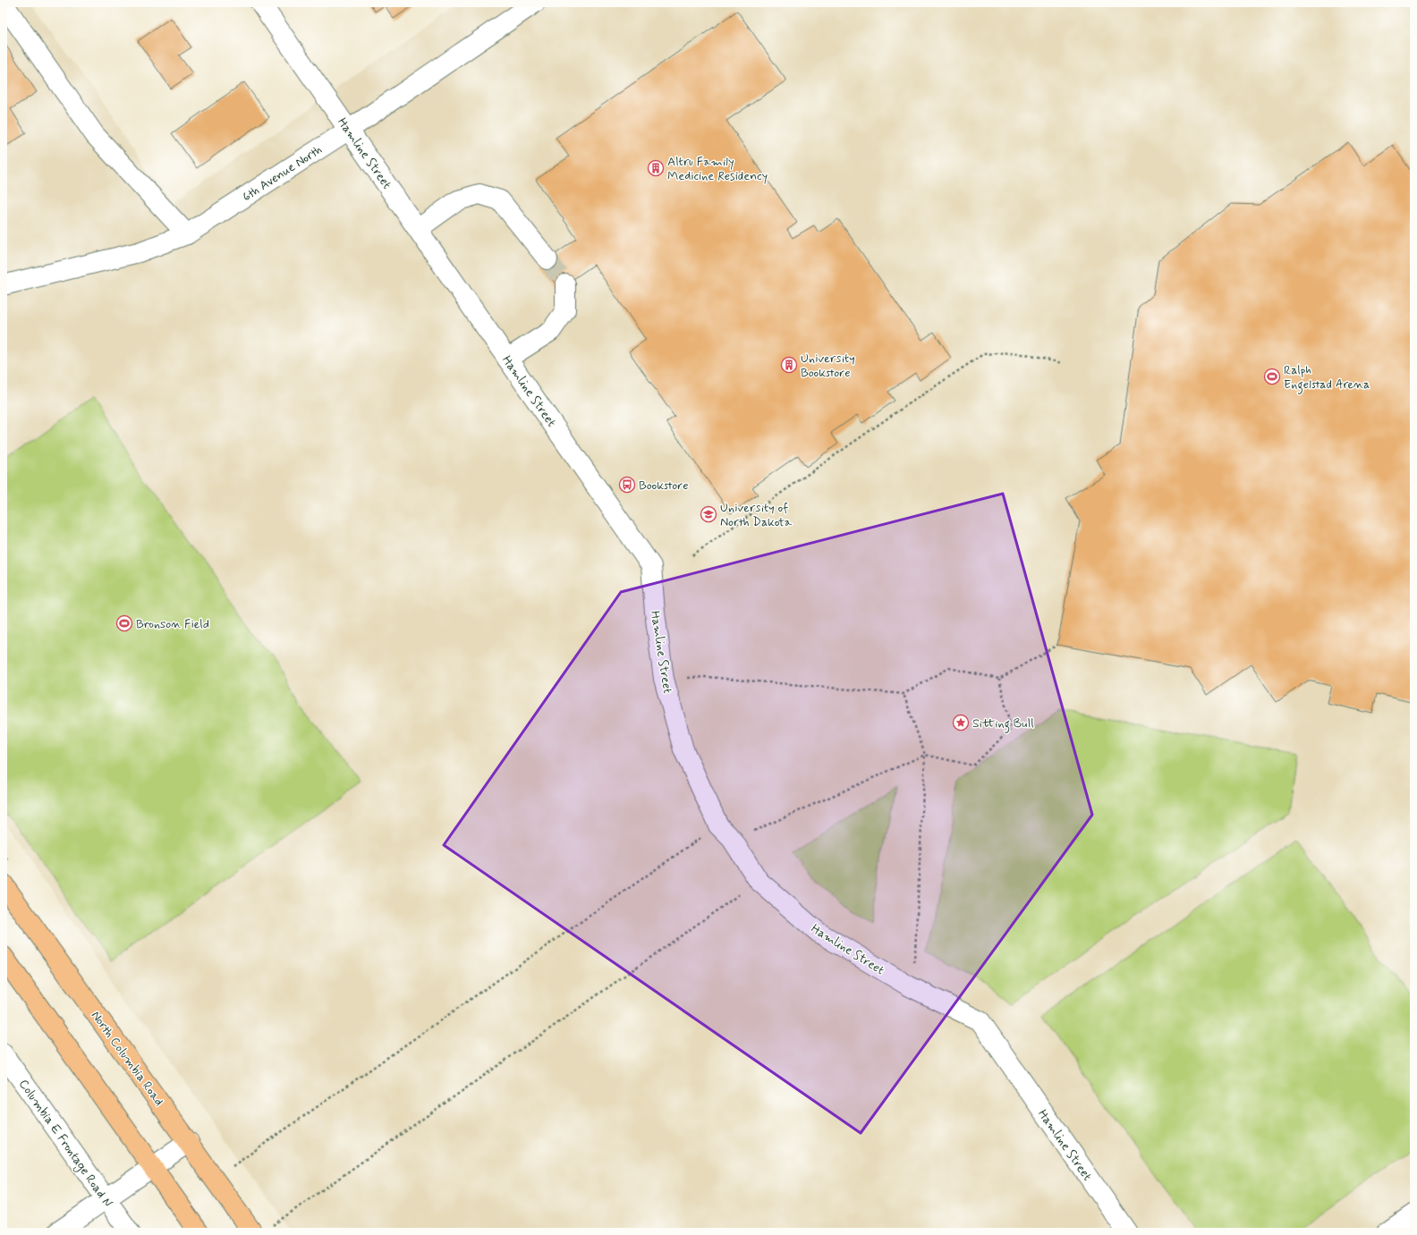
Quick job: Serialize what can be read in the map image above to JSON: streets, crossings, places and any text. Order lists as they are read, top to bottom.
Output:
{
  "streets": {
    "main road": ["North Columbia Road"],
    "street": ["Hamline Street", "6th Avenue North", "Columbia E Frontage Road N"]
  },
  "crossings": [
    ["Hamline Street", "6th Avenue North"]
  ],
  "places": {
    "building": ["Altru Family Medicine Residency", "University Bookstore"],
    "sports": ["Ralph Engelstad Arena", "Bronson Field"],
    "bus stop": ["Bookstore"],
    "school or university": ["University of North Dakota"],
    "place": ["Sitting Bull"]
  }
}
